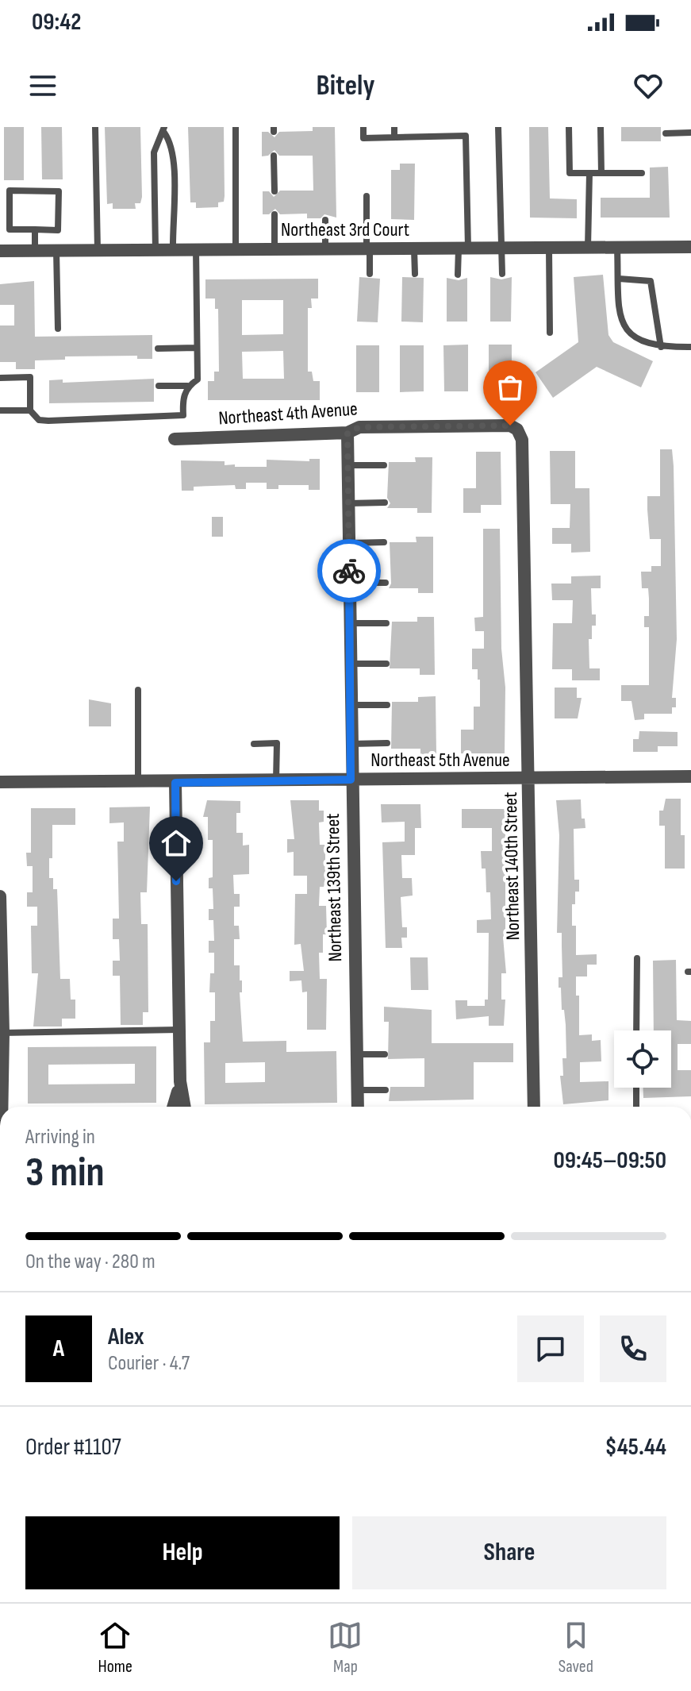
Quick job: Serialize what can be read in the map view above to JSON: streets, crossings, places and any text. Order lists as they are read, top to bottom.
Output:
{
  "streets": {
    "street": [
      "Northeast 3rd Court",
      "Northeast 4th Avenue",
      "Northeast 5th Avenue",
      "Northeast 140th Street",
      "Northeast 139th Street"
    ]
  },
  "crossings": [
    ["Northeast 4th Avenue", "Northeast 140th Street"],
    ["Northeast 4th Avenue", "Northeast 139th Street"],
    ["Northeast 5th Avenue", "Northeast 140th Street"],
    ["Northeast 5th Avenue", "Northeast 139th Street"]
  ],
  "page": {
    "status": "09:42",
    "header": "Bitely",
    "heading": ["3 min", "Arriving in", "09:45–09:50"],
    "panel": [
      "Alex",
      "Courier · 4.7",
      "Order #1107",
      "$45.44"
    ],
    "bar": "On the way · 280 m",
    "round": "A",
    "buttons": ["Help", "Share"],
    "tabs": ["Home", "Map", "Saved"]
  }
}
